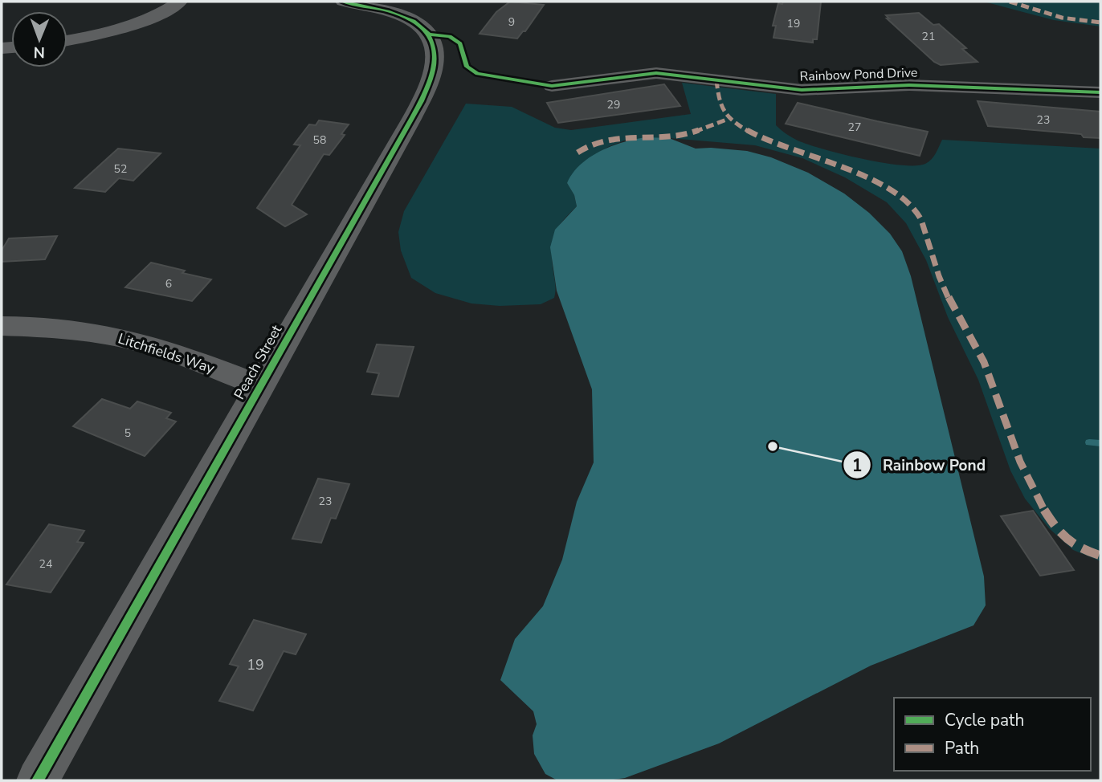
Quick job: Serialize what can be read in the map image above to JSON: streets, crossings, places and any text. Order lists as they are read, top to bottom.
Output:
{
  "streets": {
    "street": ["Rainbow Pond Drive", "Litchfields Way", "Peach Street"]
  },
  "crossings": [
    ["Litchfields Way", "Peach Street"]
  ],
  "places": ["Rainbow Pond"],
  "house_numbers": [
    "9",
    "19",
    "21",
    "29",
    "23",
    "27",
    "58",
    "52",
    "6",
    "5",
    "23",
    "24",
    "19"
  ],
  "legend": ["Cycle path", "Path"],
  "north": "bottom"
}
